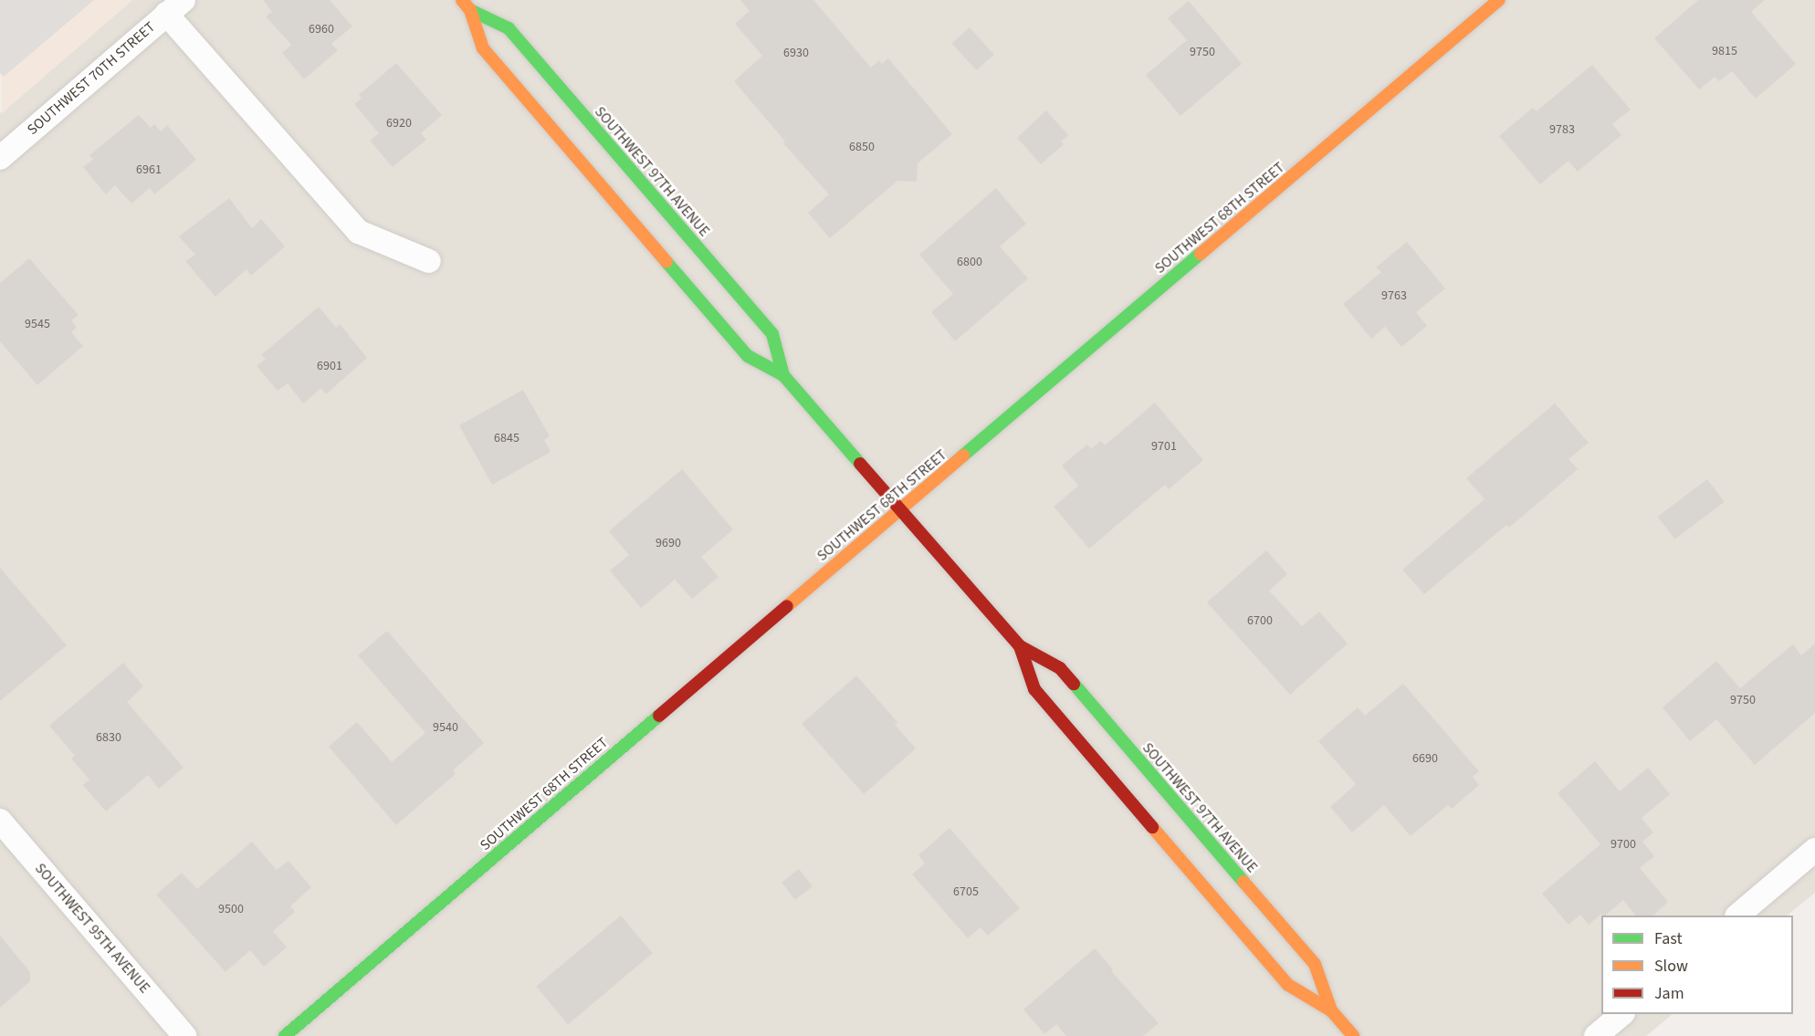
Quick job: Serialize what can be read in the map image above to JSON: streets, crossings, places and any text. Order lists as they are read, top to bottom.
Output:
{
  "streets": {
    "street": [
      "SOUTHWEST 70TH STREET",
      "SOUTHWEST 97TH AVENUE",
      "SOUTHWEST 68TH STREET",
      "SOUTHWEST 95TH AVENUE"
    ]
  },
  "crossings": [
    ["SOUTHWEST 97TH AVENUE", "SOUTHWEST 68TH STREET"]
  ],
  "house_numbers": [
    "6960",
    "9815",
    "9750",
    "6930",
    "6920",
    "9783",
    "6850",
    "6961",
    "6800",
    "9763",
    "9545",
    "6901",
    "6845",
    "9701",
    "9690",
    "6700",
    "9750",
    "9540",
    "6830",
    "6690",
    "9700",
    "6705",
    "9500"
  ],
  "legend": ["Fast", "Slow", "Jam"]
}
